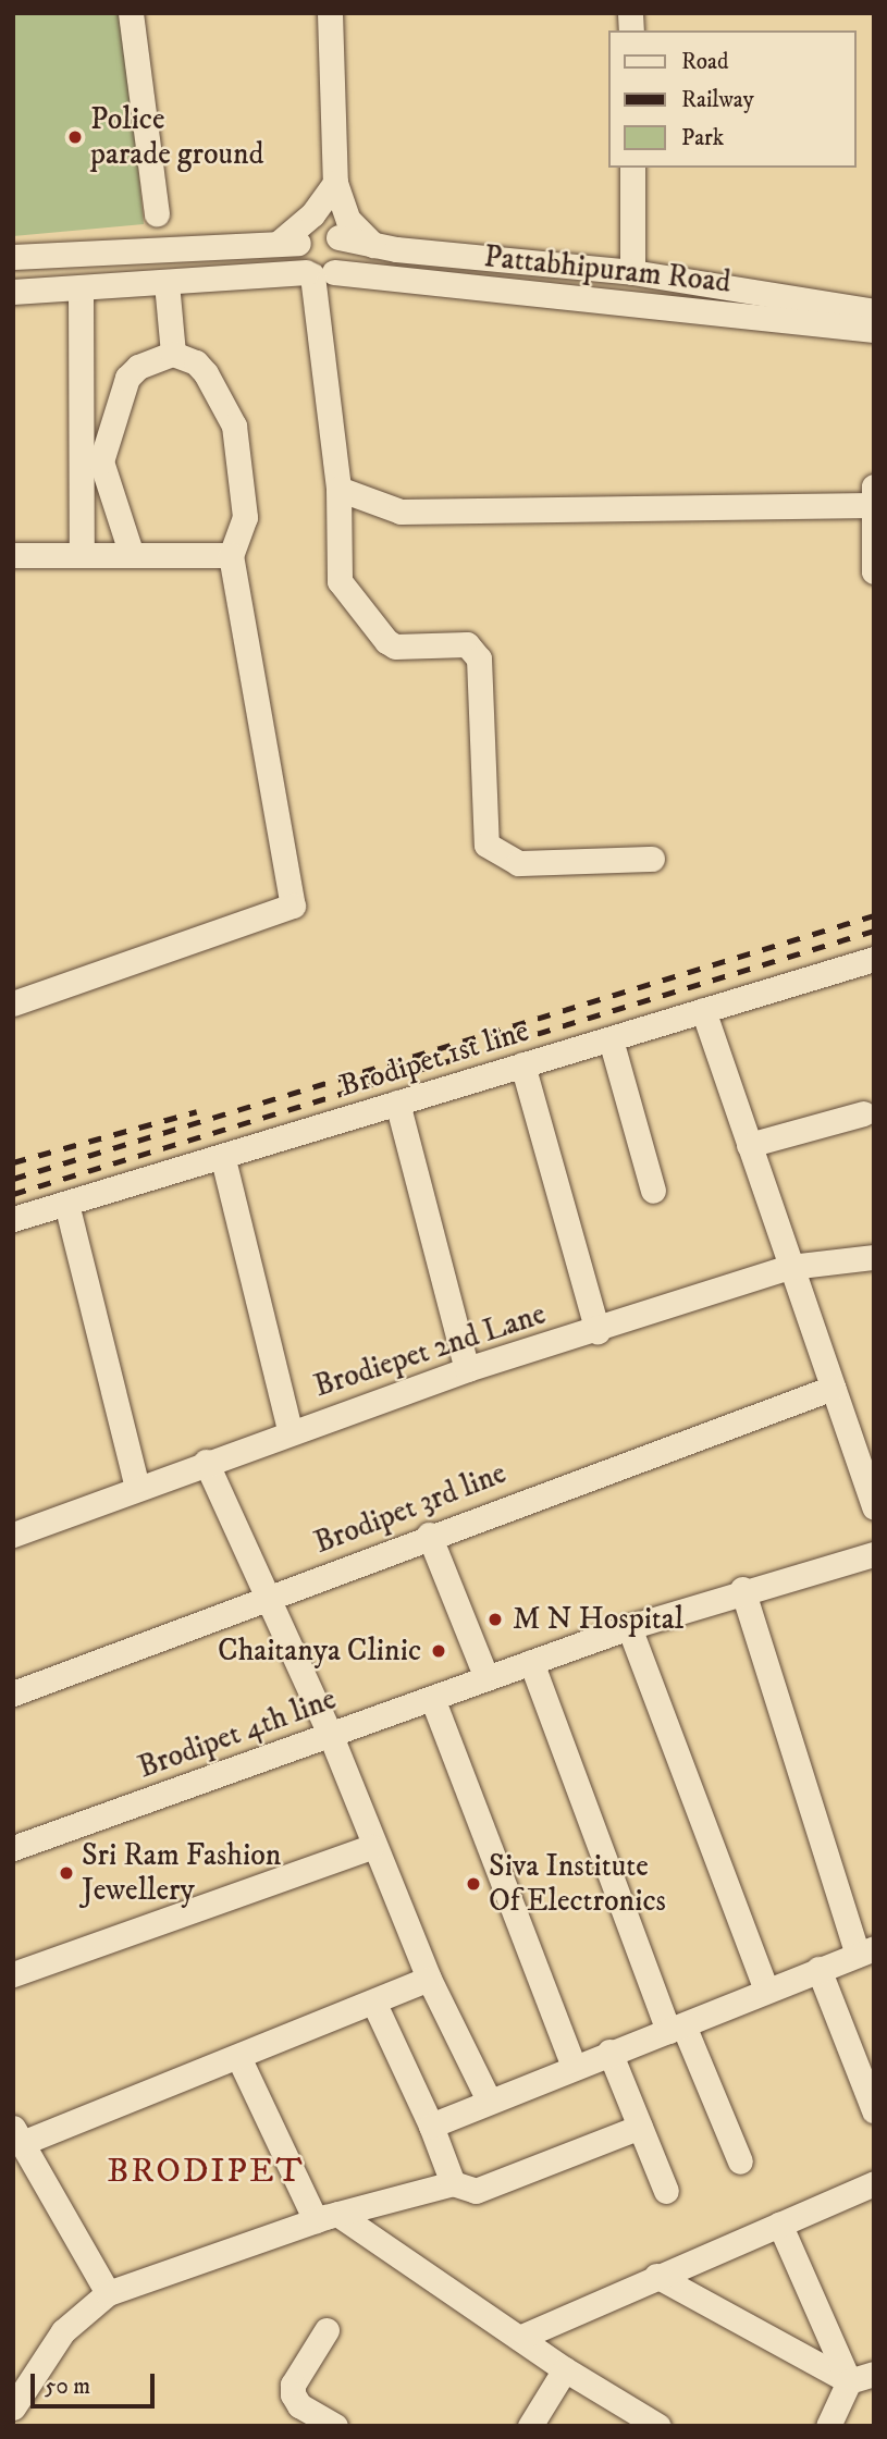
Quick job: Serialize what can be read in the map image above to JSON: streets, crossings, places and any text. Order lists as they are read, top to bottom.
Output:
{
  "streets": {
    "street": [
      "Pattabhipuram Road",
      "Brodipet 1st line",
      "Brodiepet 2nd Lane",
      "Brodipet 3rd line",
      "Brodipet 4th line"
    ]
  },
  "districts": ["BRODIPET"],
  "places": [
    "Police parade ground",
    "M N Hospital",
    "Chaitanya Clinic",
    "Sri Ram Fashion Jewellery",
    "Siva Institute Of Electronics"
  ],
  "legend": ["Road", "Railway", "Park"],
  "scale_bar": "50 m"
}
